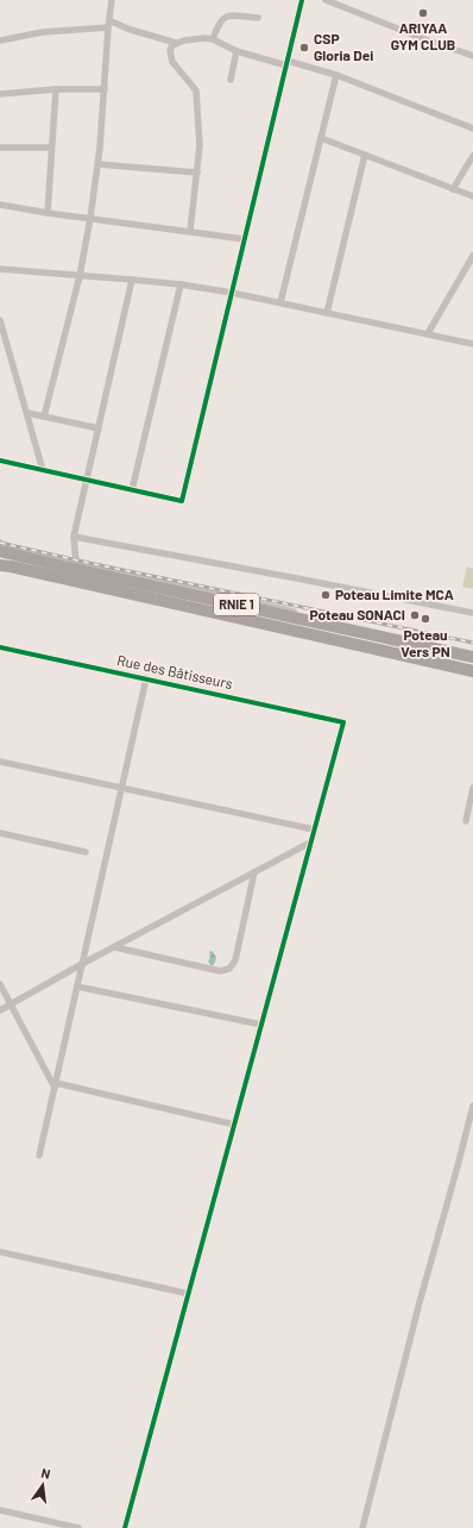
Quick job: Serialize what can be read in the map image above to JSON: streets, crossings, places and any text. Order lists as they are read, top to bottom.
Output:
{
  "streets": {
    "highway": ["RNIE 1"],
    "street": ["Rue des Bâtisseurs"]
  },
  "places": [
    "ARIYAA GYM CLUB",
    "CSP Gloria Dei",
    "Poteau Limite MCA",
    "Poteau SONACI",
    "Poteau Vers PN"
  ],
  "north": "top"
}
